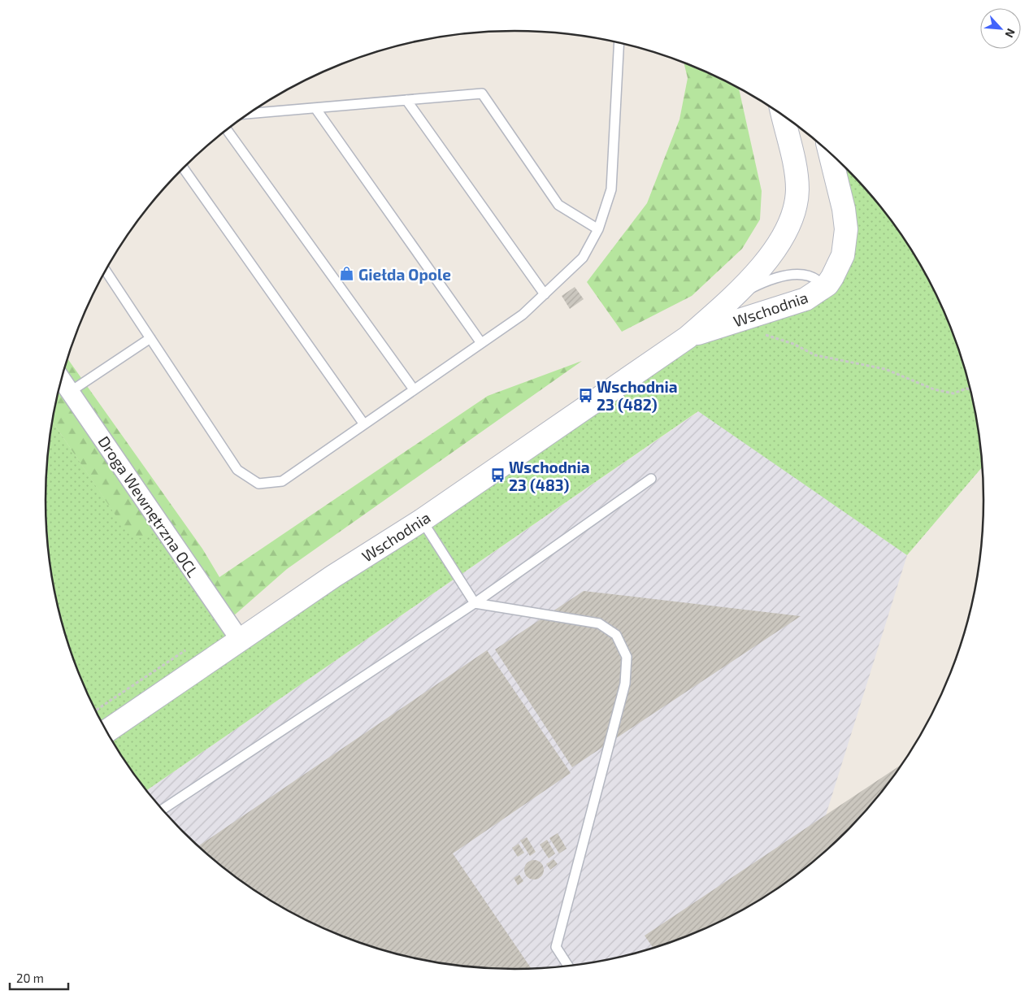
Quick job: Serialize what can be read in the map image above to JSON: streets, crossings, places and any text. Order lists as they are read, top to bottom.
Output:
{
  "streets": {
    "street": ["Wschodnia", "Droga Wewnętrzna OCL"]
  },
  "crossings": [
    ["Wschodnia", "Droga Wewnętrzna OCL"]
  ],
  "places": {
    "shop": ["Giełda Opole"],
    "bus stop": ["Wschodnia 23 (482)", "Wschodnia 23 (483)"]
  },
  "scale_bar": "20 m",
  "north": "bottom right"
}
